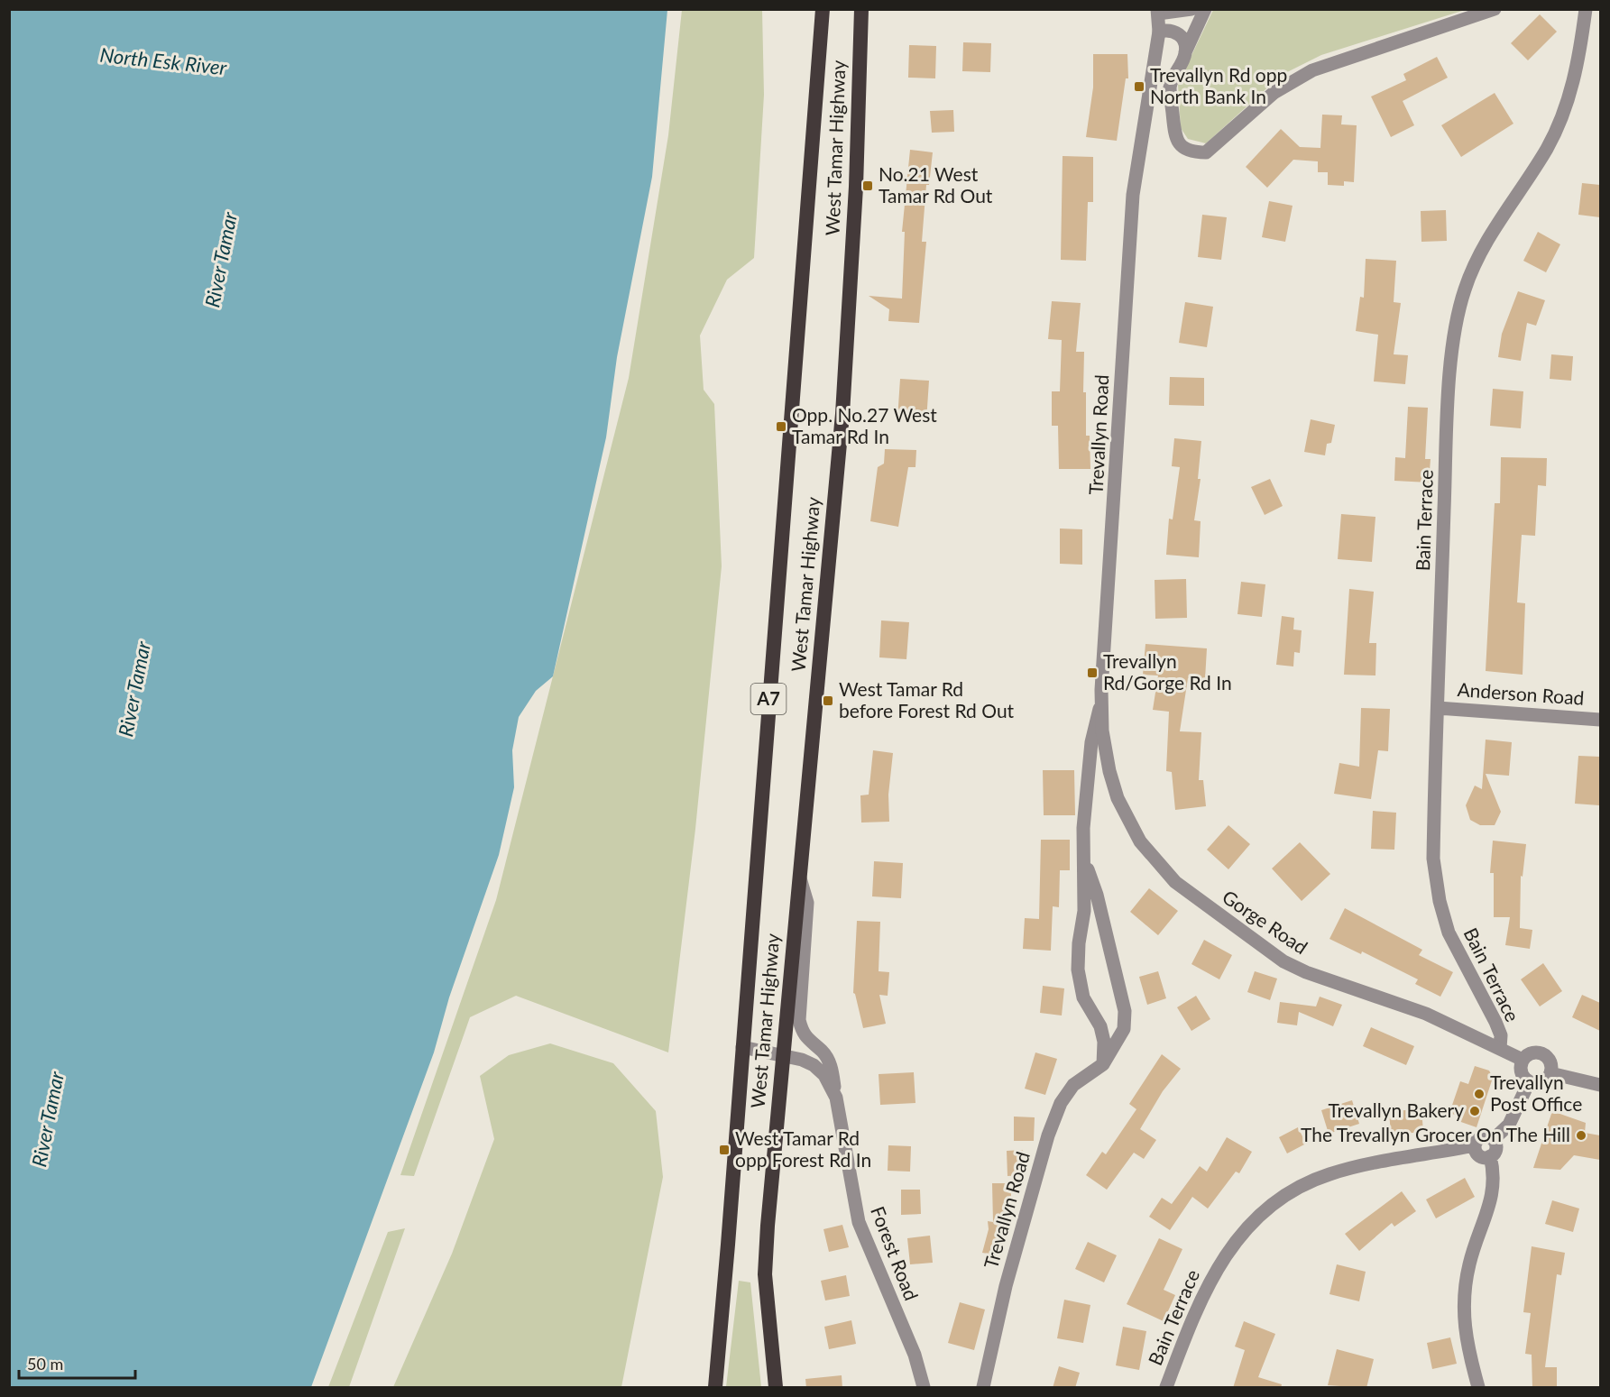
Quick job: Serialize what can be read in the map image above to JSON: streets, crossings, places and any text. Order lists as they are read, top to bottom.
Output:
{
  "streets": {
    "highway": ["West Tamar Highway", "A7"],
    "street": [
      "Trevallyn Road",
      "Bain Terrace",
      "Anderson Road",
      "Gorge Road",
      "Forest Road"
    ]
  },
  "crossings": [
    ["West Tamar Highway", "Forest Road"],
    ["Trevallyn Road", "Gorge Road"],
    ["Bain Terrace", "Anderson Road"],
    ["Bain Terrace", "Gorge Road"]
  ],
  "water": ["North Esk River", "River Tamar"],
  "places": {
    "transit": [
      "Trevallyn Rd opp North Bank In",
      "No.21 West Tamar Rd Out",
      "Opp. No.27 West Tamar Rd In",
      "Trevallyn Rd/Gorge Rd In",
      "West Tamar Rd before Forest Rd Out",
      "West Tamar Rd opp Forest Rd In"
    ],
    "other": ["Trevallyn Post Office", "Trevallyn Bakery", "The Trevallyn Grocer On The Hill"]
  },
  "scale_bar": "50 m"
}
